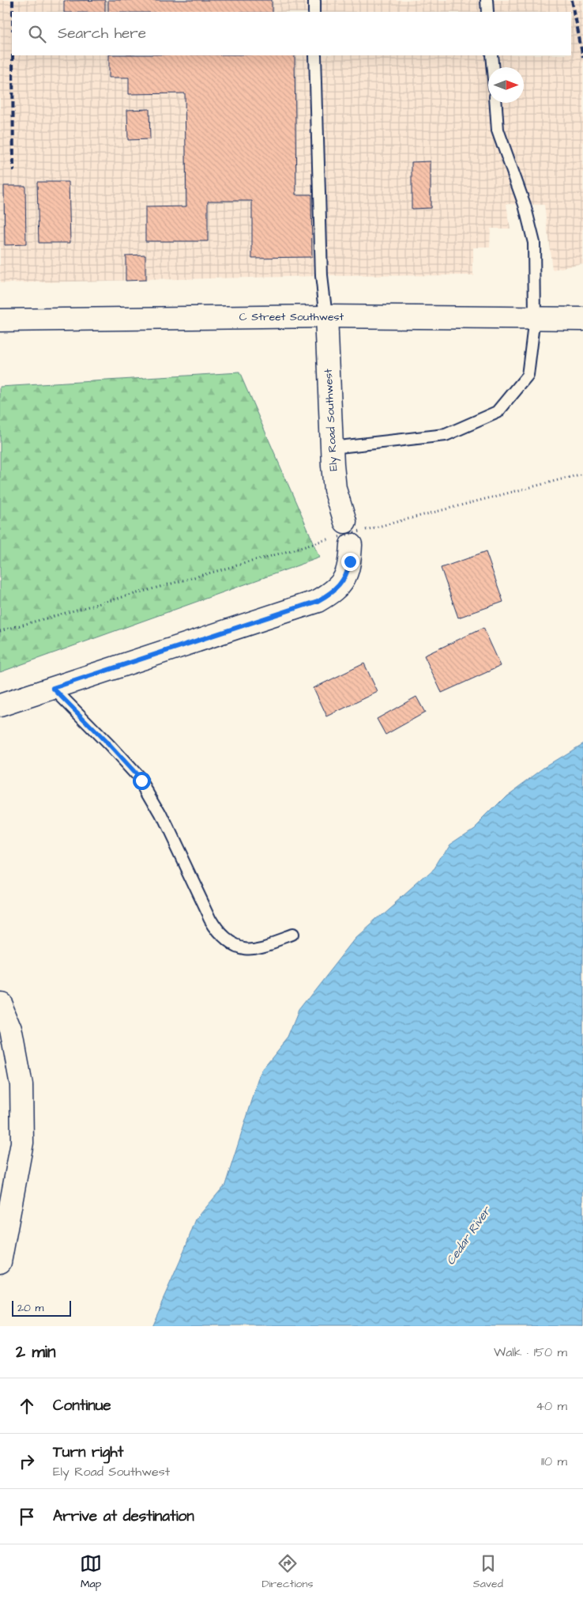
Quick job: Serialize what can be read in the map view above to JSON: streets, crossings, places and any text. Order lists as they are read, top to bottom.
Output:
{
  "streets": {
    "street": ["C Street Southwest", "Ely Road Southwest"]
  },
  "crossings": [
    ["C Street Southwest", "Ely Road Southwest"]
  ],
  "water": ["Cedar River"],
  "scale_bar": "20 m",
  "north": "right",
  "page": {
    "search": "Search here",
    "scale": "20 m",
    "heading": ["2 min", "Walk · 150 m"],
    "list": [
      ["Continue", "40 m"],
      ["Turn right", "Ely Road Southwest", "110 m"],
      "Arrive at destination"
    ],
    "nav": ["Map", "Directions", "Saved"]
  }
}
